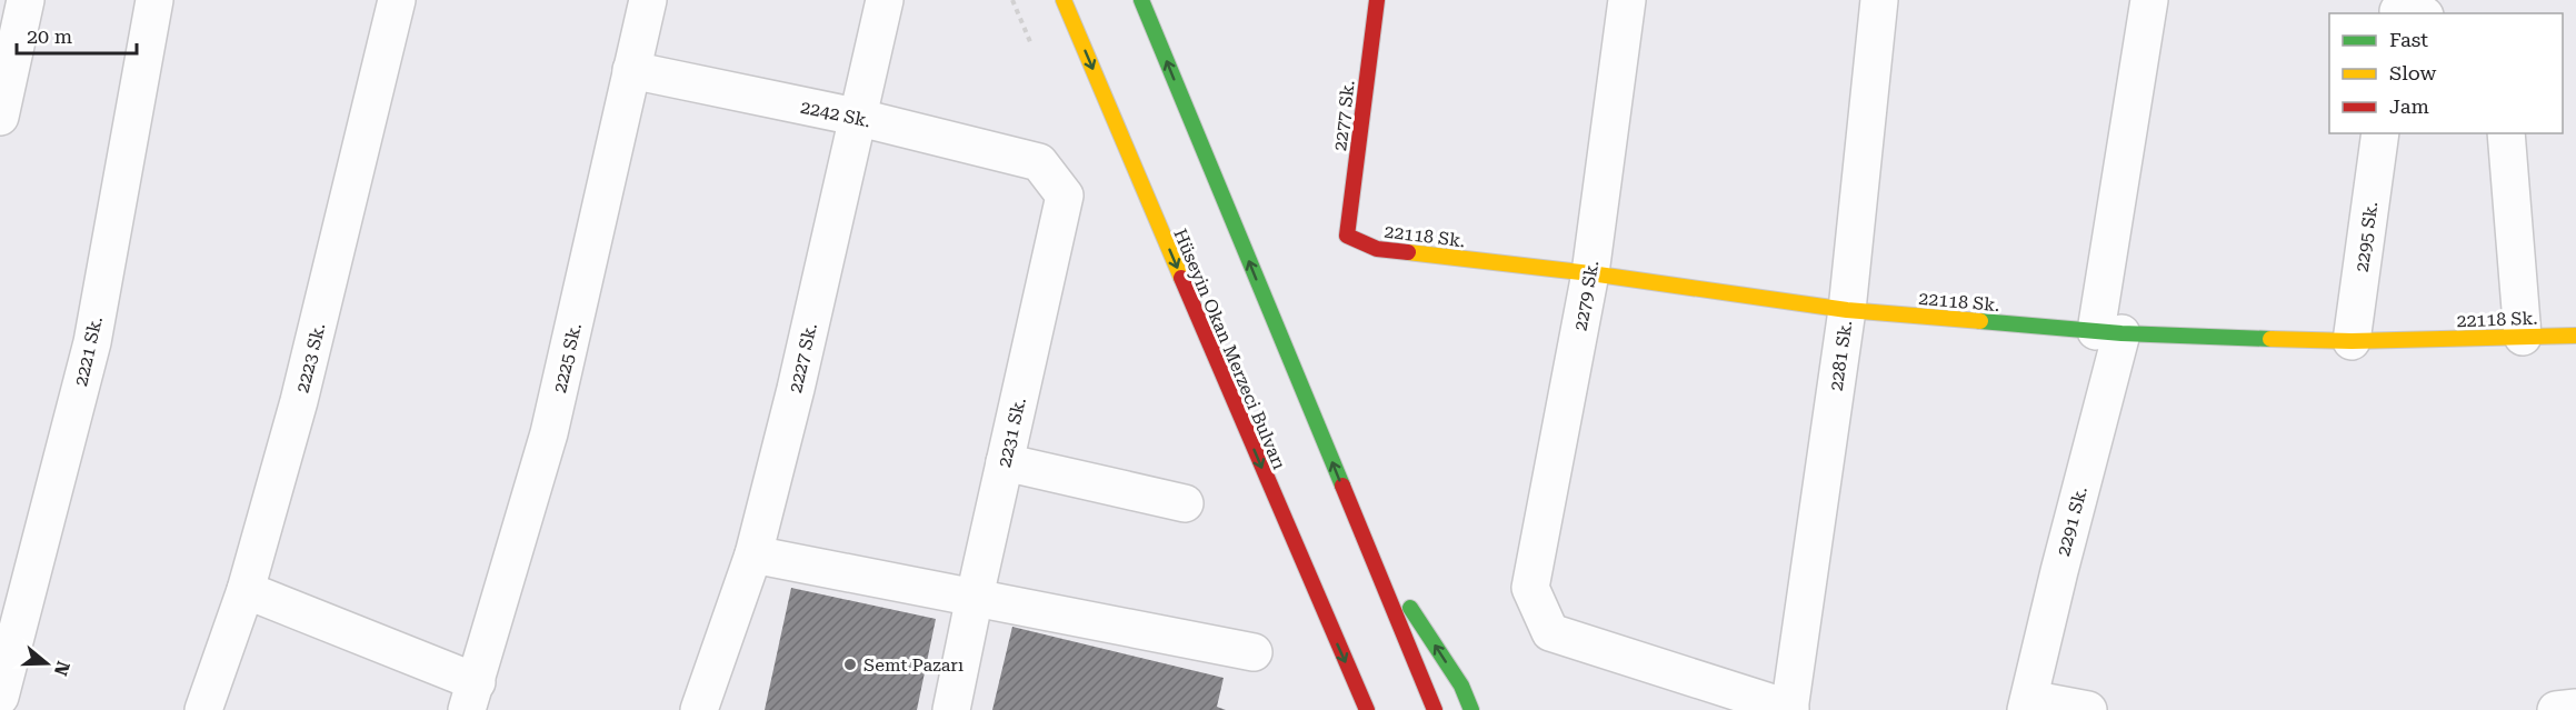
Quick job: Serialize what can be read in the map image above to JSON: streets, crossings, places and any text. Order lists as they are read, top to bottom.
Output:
{
  "streets": {
    "main road": ["2277 Sk.", "22118 Sk.", "Hüseyin Okan Merzeci Bulvarı"],
    "street": [
      "2242 Sk.",
      "2295 Sk.",
      "2279 Sk.",
      "2221 Sk.",
      "2281 Sk.",
      "2223 Sk.",
      "2225 Sk.",
      "2227 Sk.",
      "2231 Sk.",
      "2291 Sk."
    ]
  },
  "crossings": [
    ["2242 Sk.", "2225 Sk."],
    ["2242 Sk.", "2227 Sk."],
    ["2242 Sk.", "2231 Sk."],
    ["2277 Sk.", "22118 Sk."],
    ["22118 Sk.", "2295 Sk."],
    ["22118 Sk.", "2279 Sk."],
    ["22118 Sk.", "2281 Sk."],
    ["22118 Sk.", "2291 Sk."],
    ["2279 Sk.", "2281 Sk."]
  ],
  "places": ["Semt Pazarı"],
  "legend": ["Fast", "Slow", "Jam"],
  "scale_bar": "20 m",
  "north": "right"
}
